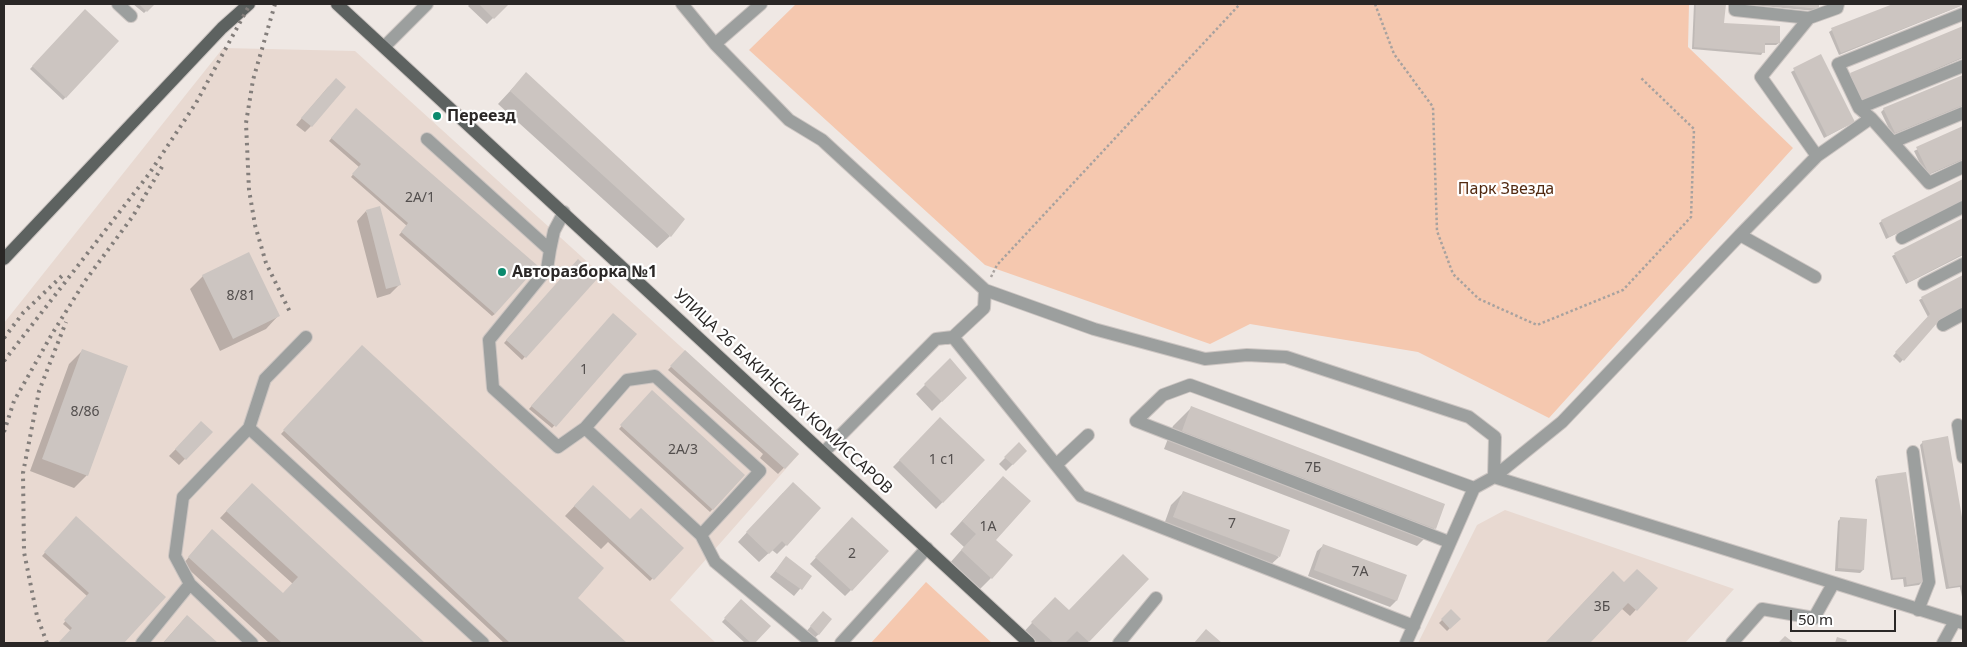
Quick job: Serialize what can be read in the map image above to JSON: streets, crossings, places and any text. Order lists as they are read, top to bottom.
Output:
{
  "streets": {
    "main road": ["УЛИЦА 26 БАКИНСКИХ КОМИССАРОВ"]
  },
  "parks": ["Парк Звезда"],
  "places": ["Переезд", "Авторазборка №1"],
  "house_numbers": [
    "2А/1",
    "8/81",
    "1",
    "8/86",
    "2А/3",
    "1 с1",
    "7Б",
    "7",
    "1А",
    "2",
    "7А",
    "3Б"
  ],
  "scale_bar": "50 m"
}
